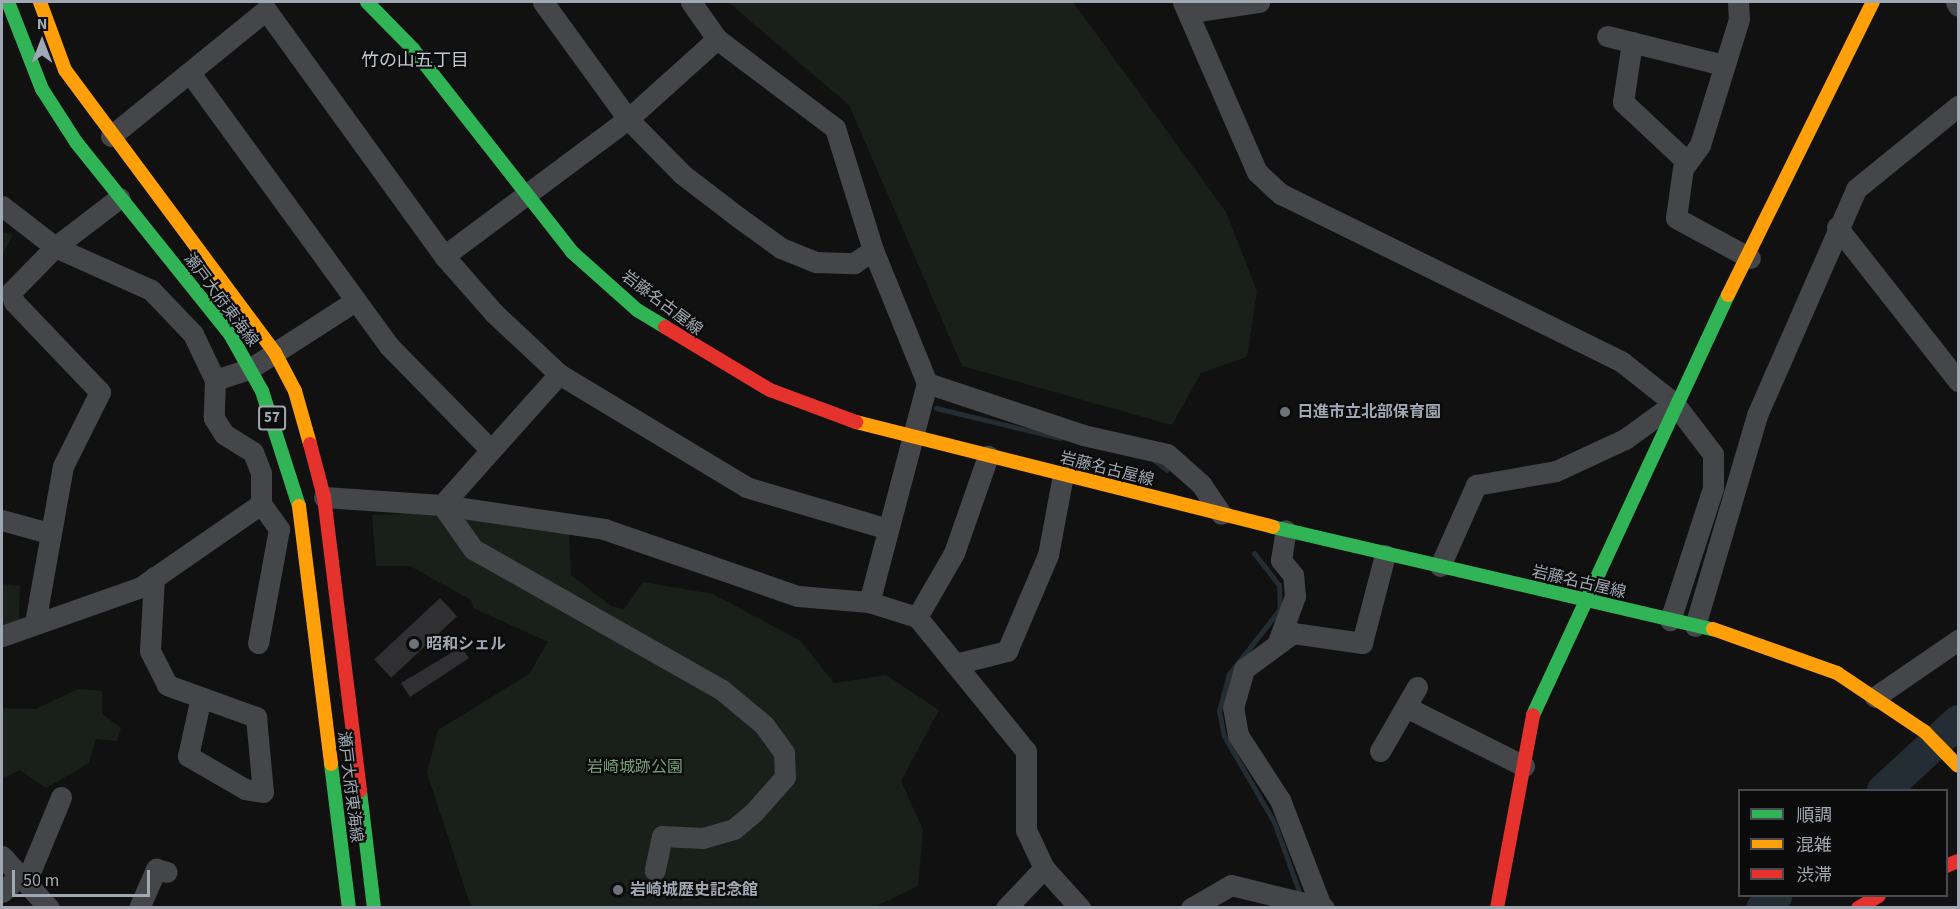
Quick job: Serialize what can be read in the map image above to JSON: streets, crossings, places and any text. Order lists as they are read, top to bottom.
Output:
{
  "streets": {
    "main road": ["瀬戸大府東海線", "岩藤名古屋線", "57"]
  },
  "districts": ["竹の山五丁目"],
  "parks": ["岩崎城跡公園"],
  "places": ["日進市立北部保育園", "昭和シェル", "岩崎城歴史記念館"],
  "legend": ["順調", "混雑", "渋滞"],
  "scale_bar": "50 m",
  "north": "top"
}
